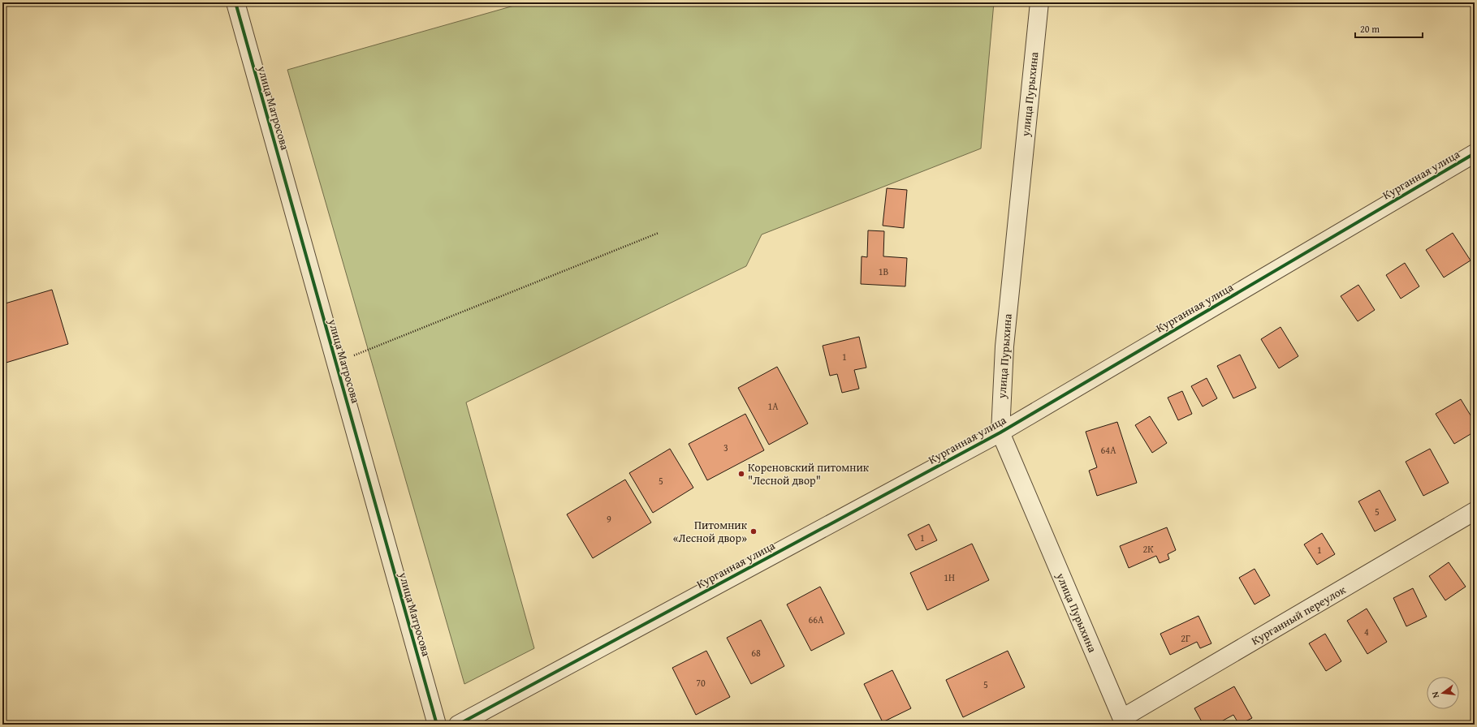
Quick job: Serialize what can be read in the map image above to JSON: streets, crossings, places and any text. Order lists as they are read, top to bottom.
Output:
{
  "streets": {
    "street": [
      "улица Пурыхина",
      "улица Матросова",
      "Курганная улица",
      "Курганный переулок"
    ]
  },
  "crossings": [
    ["улица Пурыхина", "Курганная улица"],
    ["улица Пурыхина", "Курганный переулок"]
  ],
  "places": ["Кореновский питомник \"Лесной двор\"", "Питомник «Лесной двор»"],
  "house_numbers": [
    "1В",
    "1",
    "1А",
    "3",
    "64А",
    "5",
    "5",
    "9",
    "1",
    "2К",
    "1",
    "1Н",
    "66А",
    "4",
    "2Г",
    "68",
    "70",
    "5"
  ],
  "scale_bar": "20 m",
  "north": "left"
}
